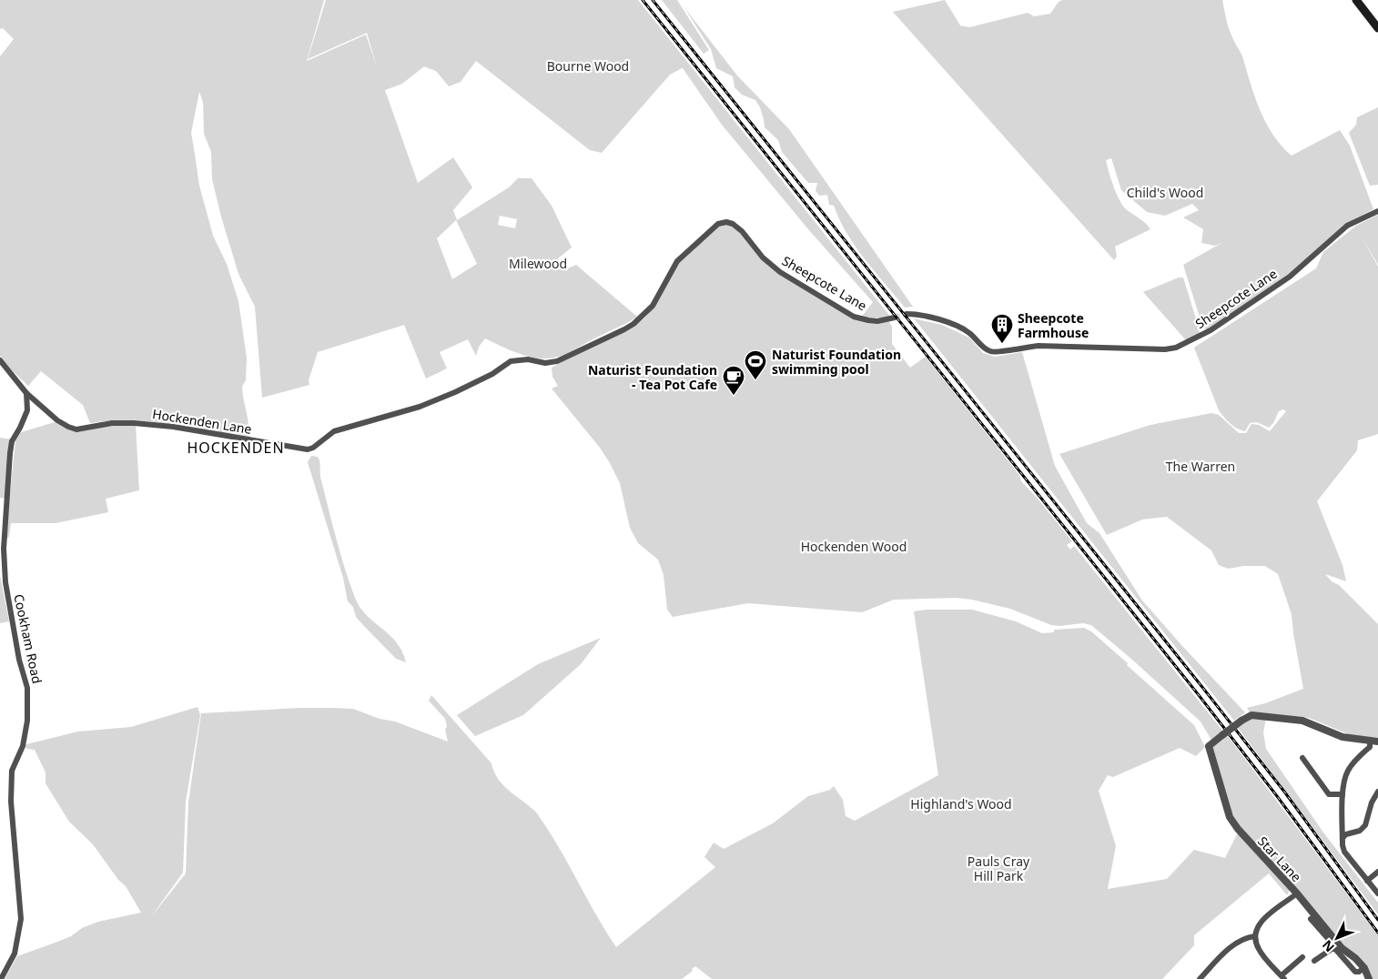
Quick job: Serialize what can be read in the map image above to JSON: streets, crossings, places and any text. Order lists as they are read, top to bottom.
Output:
{
  "streets": {
    "street": [
      "Sheepcote Lane",
      "Hockenden Lane",
      "Cookham Road",
      "Star Lane"
    ]
  },
  "crossings": [
    ["Sheepcote Lane", "Hockenden Lane"],
    ["Hockenden Lane", "Cookham Road"]
  ],
  "districts": ["HOCKENDEN"],
  "parks": [
    "Bourne Wood",
    "Child's Wood",
    "Milewood",
    "The Warren",
    "Hockenden Wood",
    "Highland's Wood",
    "Pauls Cray Hill Park"
  ],
  "places": {
    "building": ["Sheepcote Farmhouse"],
    "sports": ["Naturist Foundation swimming pool"],
    "cafe": ["Naturist Foundation - Tea Pot Cafe"]
  },
  "north": "bottom left"
}
